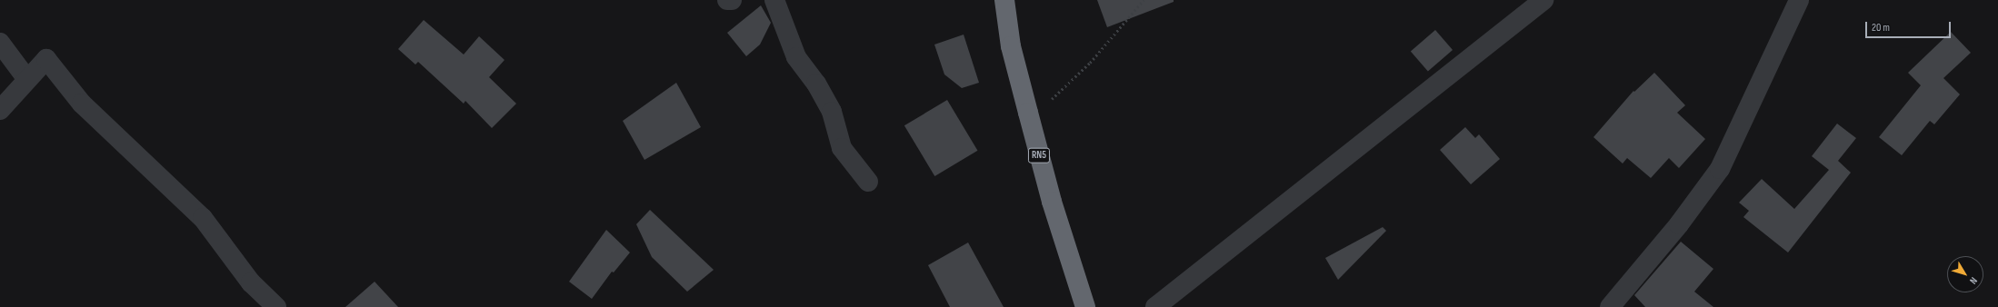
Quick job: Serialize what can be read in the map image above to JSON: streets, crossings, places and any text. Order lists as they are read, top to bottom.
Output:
{
  "streets": {
    "highway": ["RN5"]
  },
  "scale_bar": "20 m",
  "north": "bottom right"
}
